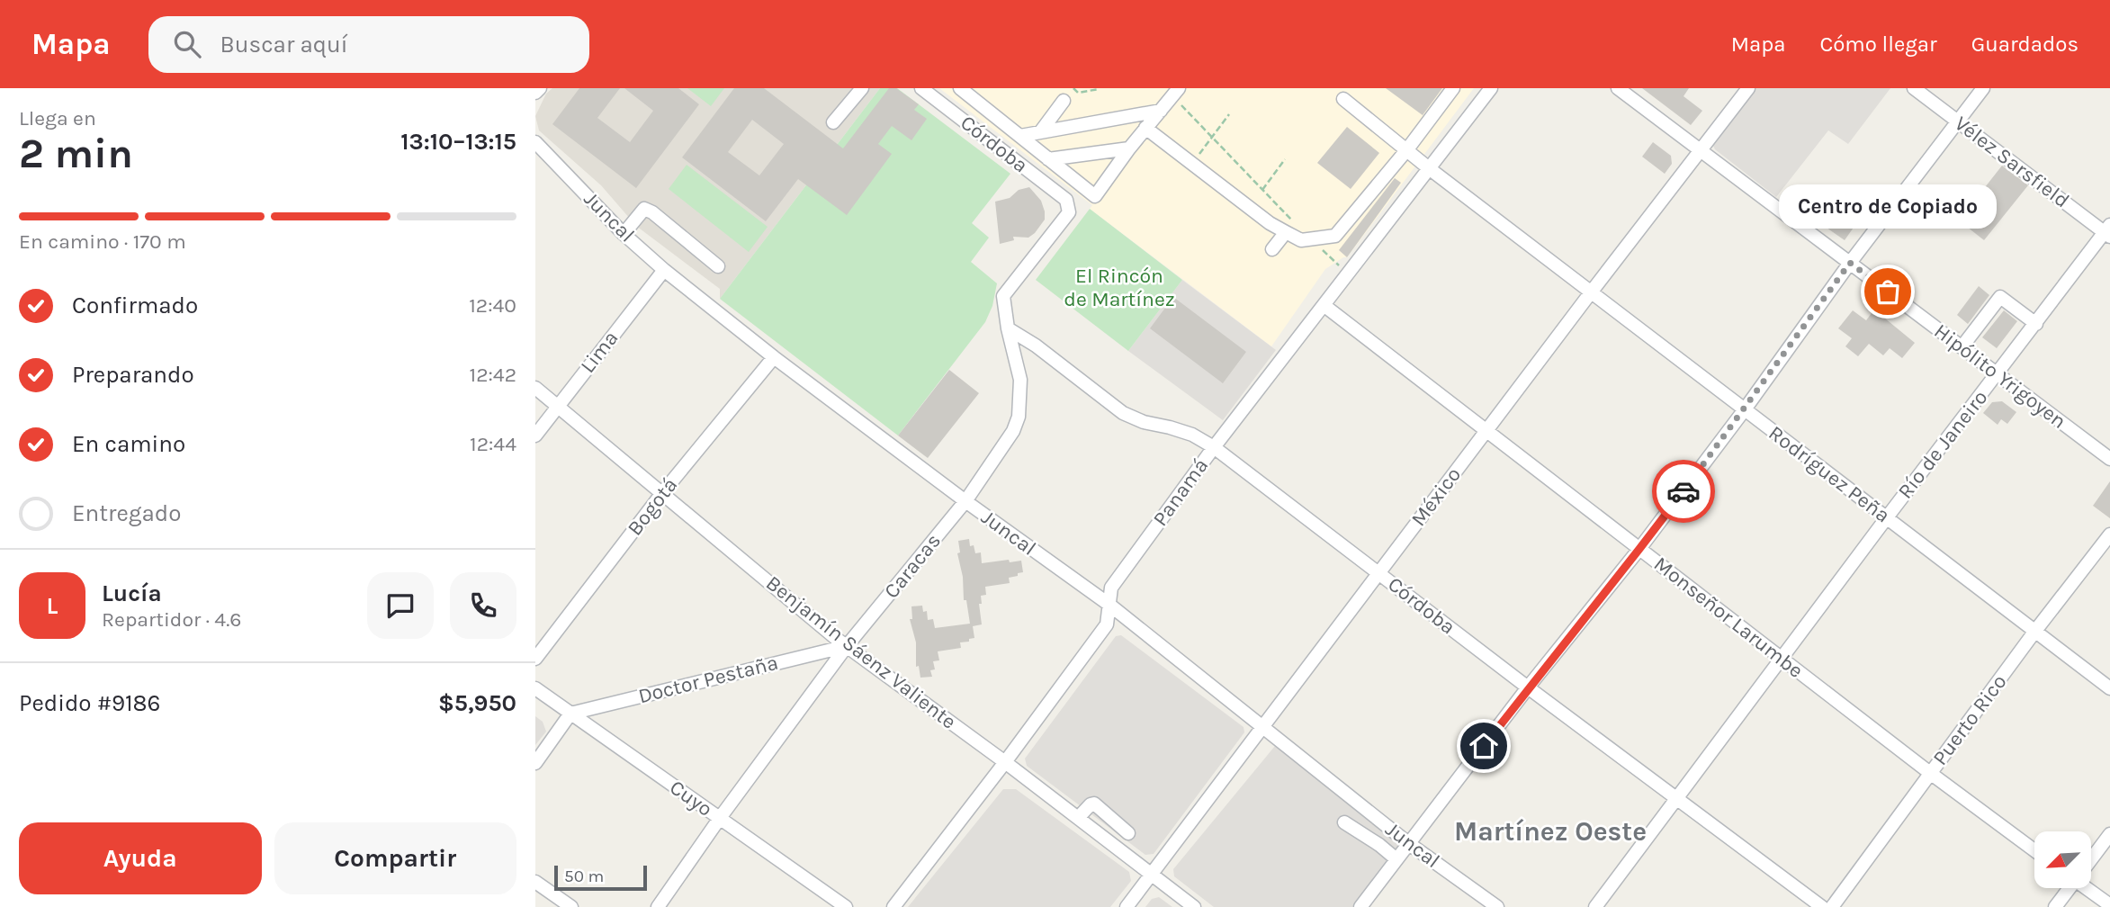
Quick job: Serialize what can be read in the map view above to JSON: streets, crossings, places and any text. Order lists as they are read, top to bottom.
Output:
{
  "streets": {
    "street": [
      "Córdoba",
      "Vélez Sarsfield",
      "Juncal",
      "Lima",
      "Hipólito Yrigoyen",
      "Río de Janeiro",
      "Rodríguez Peña",
      "Panamá",
      "México",
      "Bogotá",
      "Caracas",
      "Monseñor Larumbe",
      "Benjamín Sáenz Valiente",
      "Doctor Pestaña",
      "Puerto Rico",
      "Cuyo"
    ]
  },
  "crossings": [
    ["Córdoba", "Río de Janeiro"],
    ["Córdoba", "Panamá"],
    ["Córdoba", "México"],
    ["Córdoba", "Caracas"],
    ["Vélez Sarsfield", "Río de Janeiro"],
    ["Juncal", "Lima"],
    ["Juncal", "Panamá"],
    ["Juncal", "México"],
    ["Juncal", "Bogotá"],
    ["Juncal", "Caracas"],
    ["Lima", "Benjamín Sáenz Valiente"],
    ["Hipólito Yrigoyen", "Río de Janeiro"],
    ["Hipólito Yrigoyen", "México"],
    ["Río de Janeiro", "Rodríguez Peña"],
    ["Río de Janeiro", "Monseñor Larumbe"],
    ["Rodríguez Peña", "Panamá"],
    ["Rodríguez Peña", "México"],
    ["Rodríguez Peña", "Puerto Rico"],
    ["Panamá", "Monseñor Larumbe"],
    ["Panamá", "Benjamín Sáenz Valiente"],
    ["México", "Monseñor Larumbe"],
    ["México", "Benjamín Sáenz Valiente"],
    ["Bogotá", "Benjamín Sáenz Valiente"],
    ["Caracas", "Benjamín Sáenz Valiente"],
    ["Caracas", "Doctor Pestaña"],
    ["Caracas", "Cuyo"],
    ["Monseñor Larumbe", "Puerto Rico"],
    ["Benjamín Sáenz Valiente", "Doctor Pestaña"],
    ["Doctor Pestaña", "Cuyo"]
  ],
  "districts": ["Martínez Oeste"],
  "parks": ["El Rincón de Martínez"],
  "places": ["Centro de Copiado"],
  "scale_bar": "50 m",
  "north": "bottom left",
  "page": {
    "header": "Mapa",
    "search": "Buscar aquí",
    "nav": ["Mapa", "Cómo llegar", "Guardados"],
    "heading": ["2 min", "Llega en", "13:10–13:15"],
    "panel": [
      "Lucía",
      "Repartidor · 4.6",
      "Pedido #9186",
      "$5,950"
    ],
    "bubble": "Centro de Copiado",
    "bar": "En camino · 170 m",
    "list": [
      ["Confirmado", "12:40"],
      ["Preparando", "12:42"],
      ["En camino", "12:44"],
      "Entregado"
    ],
    "round": "L",
    "buttons": ["Ayuda", "Compartir"],
    "scale": "50 m"
  }
}
